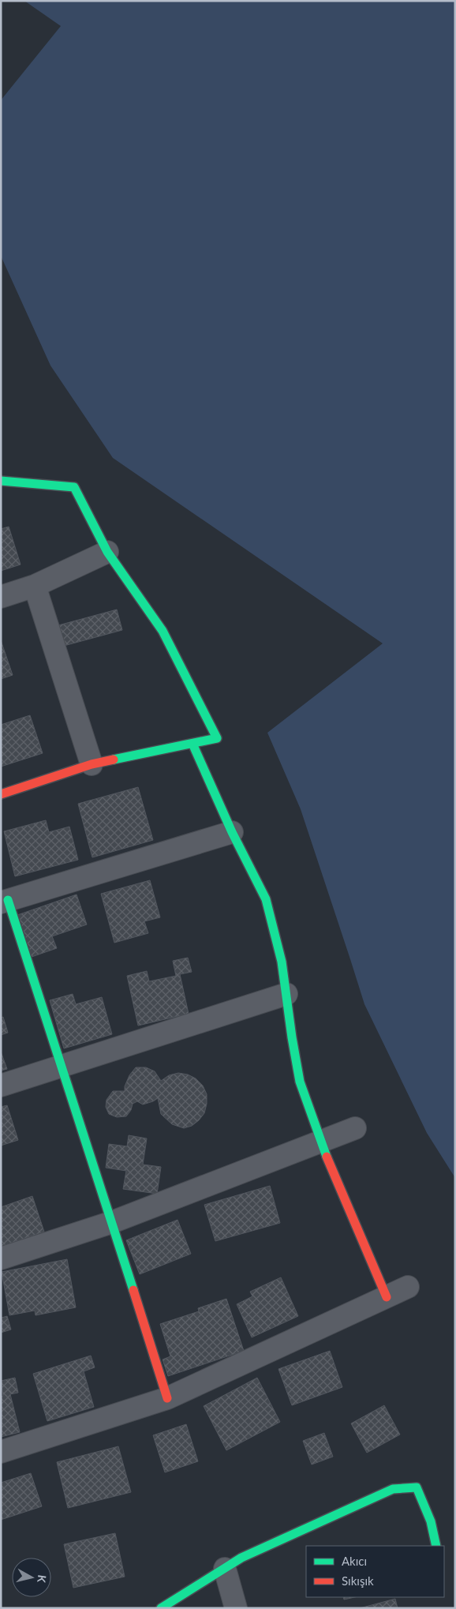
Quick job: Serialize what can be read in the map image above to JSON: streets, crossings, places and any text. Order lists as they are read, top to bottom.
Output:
{
  "legend": ["Akıcı", "Sıkışık"],
  "north": "right"
}
